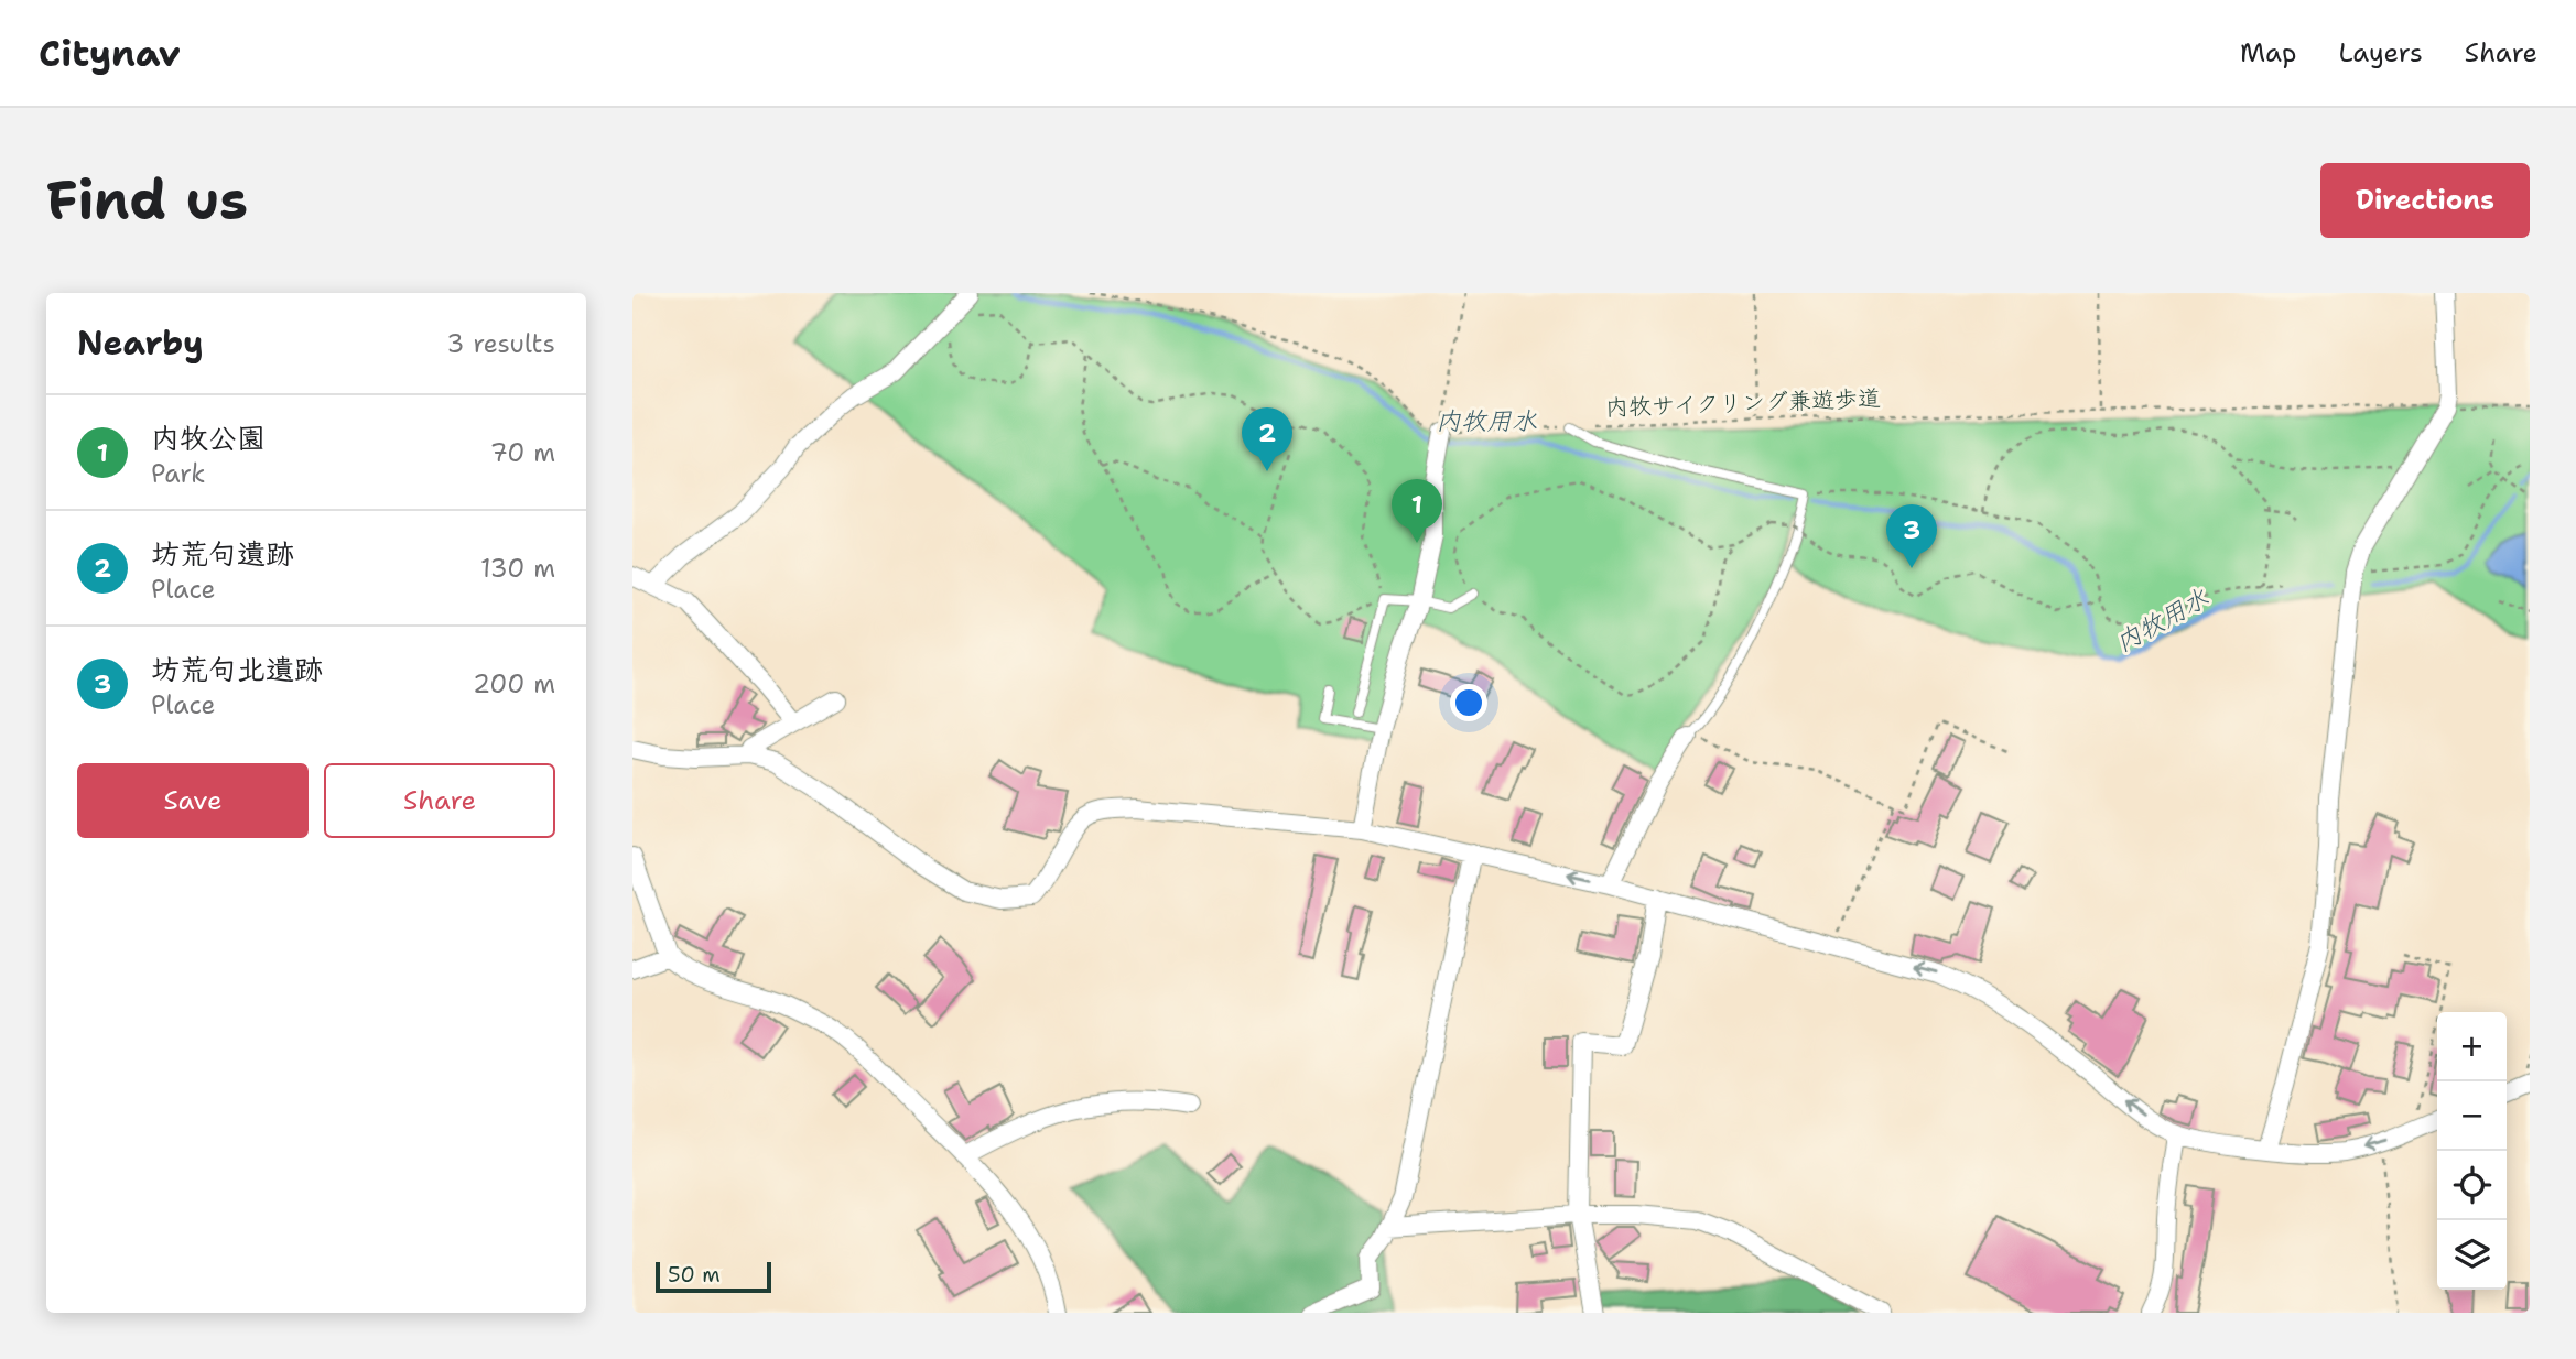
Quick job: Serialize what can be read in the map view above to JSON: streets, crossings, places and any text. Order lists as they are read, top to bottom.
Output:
{
  "streets": {
    "path": ["内牧サイクリング兼遊歩道"]
  },
  "water": ["内牧用水"],
  "scale_bar": "50 m",
  "page": {
    "header": "Citynav",
    "nav": ["Map", "Layers", "Share"],
    "buttons": [
      "Directions",
      ["Save", "Share"]
    ],
    "title": "Find us",
    "heading": ["Nearby", "3 results"],
    "list": [
      {
        "mark": "1",
        "name": "内牧公園",
        "note": "Park",
        "value": "70 m"
      },
      {
        "mark": "2",
        "name": "坊荒句遺跡",
        "note": "Place",
        "value": "130 m"
      },
      {
        "mark": "3",
        "name": "坊荒句北遺跡",
        "note": "Place",
        "value": "200 m"
      }
    ],
    "pins": ["2", "1", "3"],
    "map_buttons": ["+", "−"],
    "scale": "50 m"
  }
}
